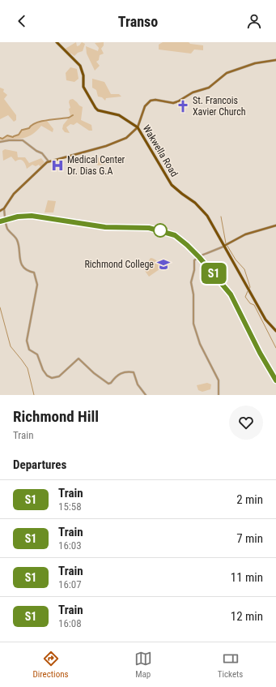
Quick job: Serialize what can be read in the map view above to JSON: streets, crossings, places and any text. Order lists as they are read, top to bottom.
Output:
{
  "streets": {
    "main road": ["Wakwella Road"]
  },
  "places": {
    "church": ["St. Francois Xavier Church"],
    "hospital": ["Medical Center Dr. Dias G.A"],
    "school or university": ["Richmond College"]
  },
  "page": {
    "header": "Transo",
    "on_map": "S1",
    "heading": [
      ["Richmond Hill", "Train"],
      "Departures"
    ],
    "list": [
      {
        "mark": "S1",
        "name": "Train",
        "note": "15:58",
        "value": "2 min"
      },
      {
        "mark": "S1",
        "name": "Train",
        "note": "16:03",
        "value": "7 min"
      },
      {
        "mark": "S1",
        "name": "Train",
        "note": "16:07",
        "value": "11 min"
      },
      {
        "mark": "S1",
        "name": "Train",
        "note": "16:08",
        "value": "12 min"
      }
    ],
    "tabs": ["Directions", "Map", "Tickets"]
  }
}
